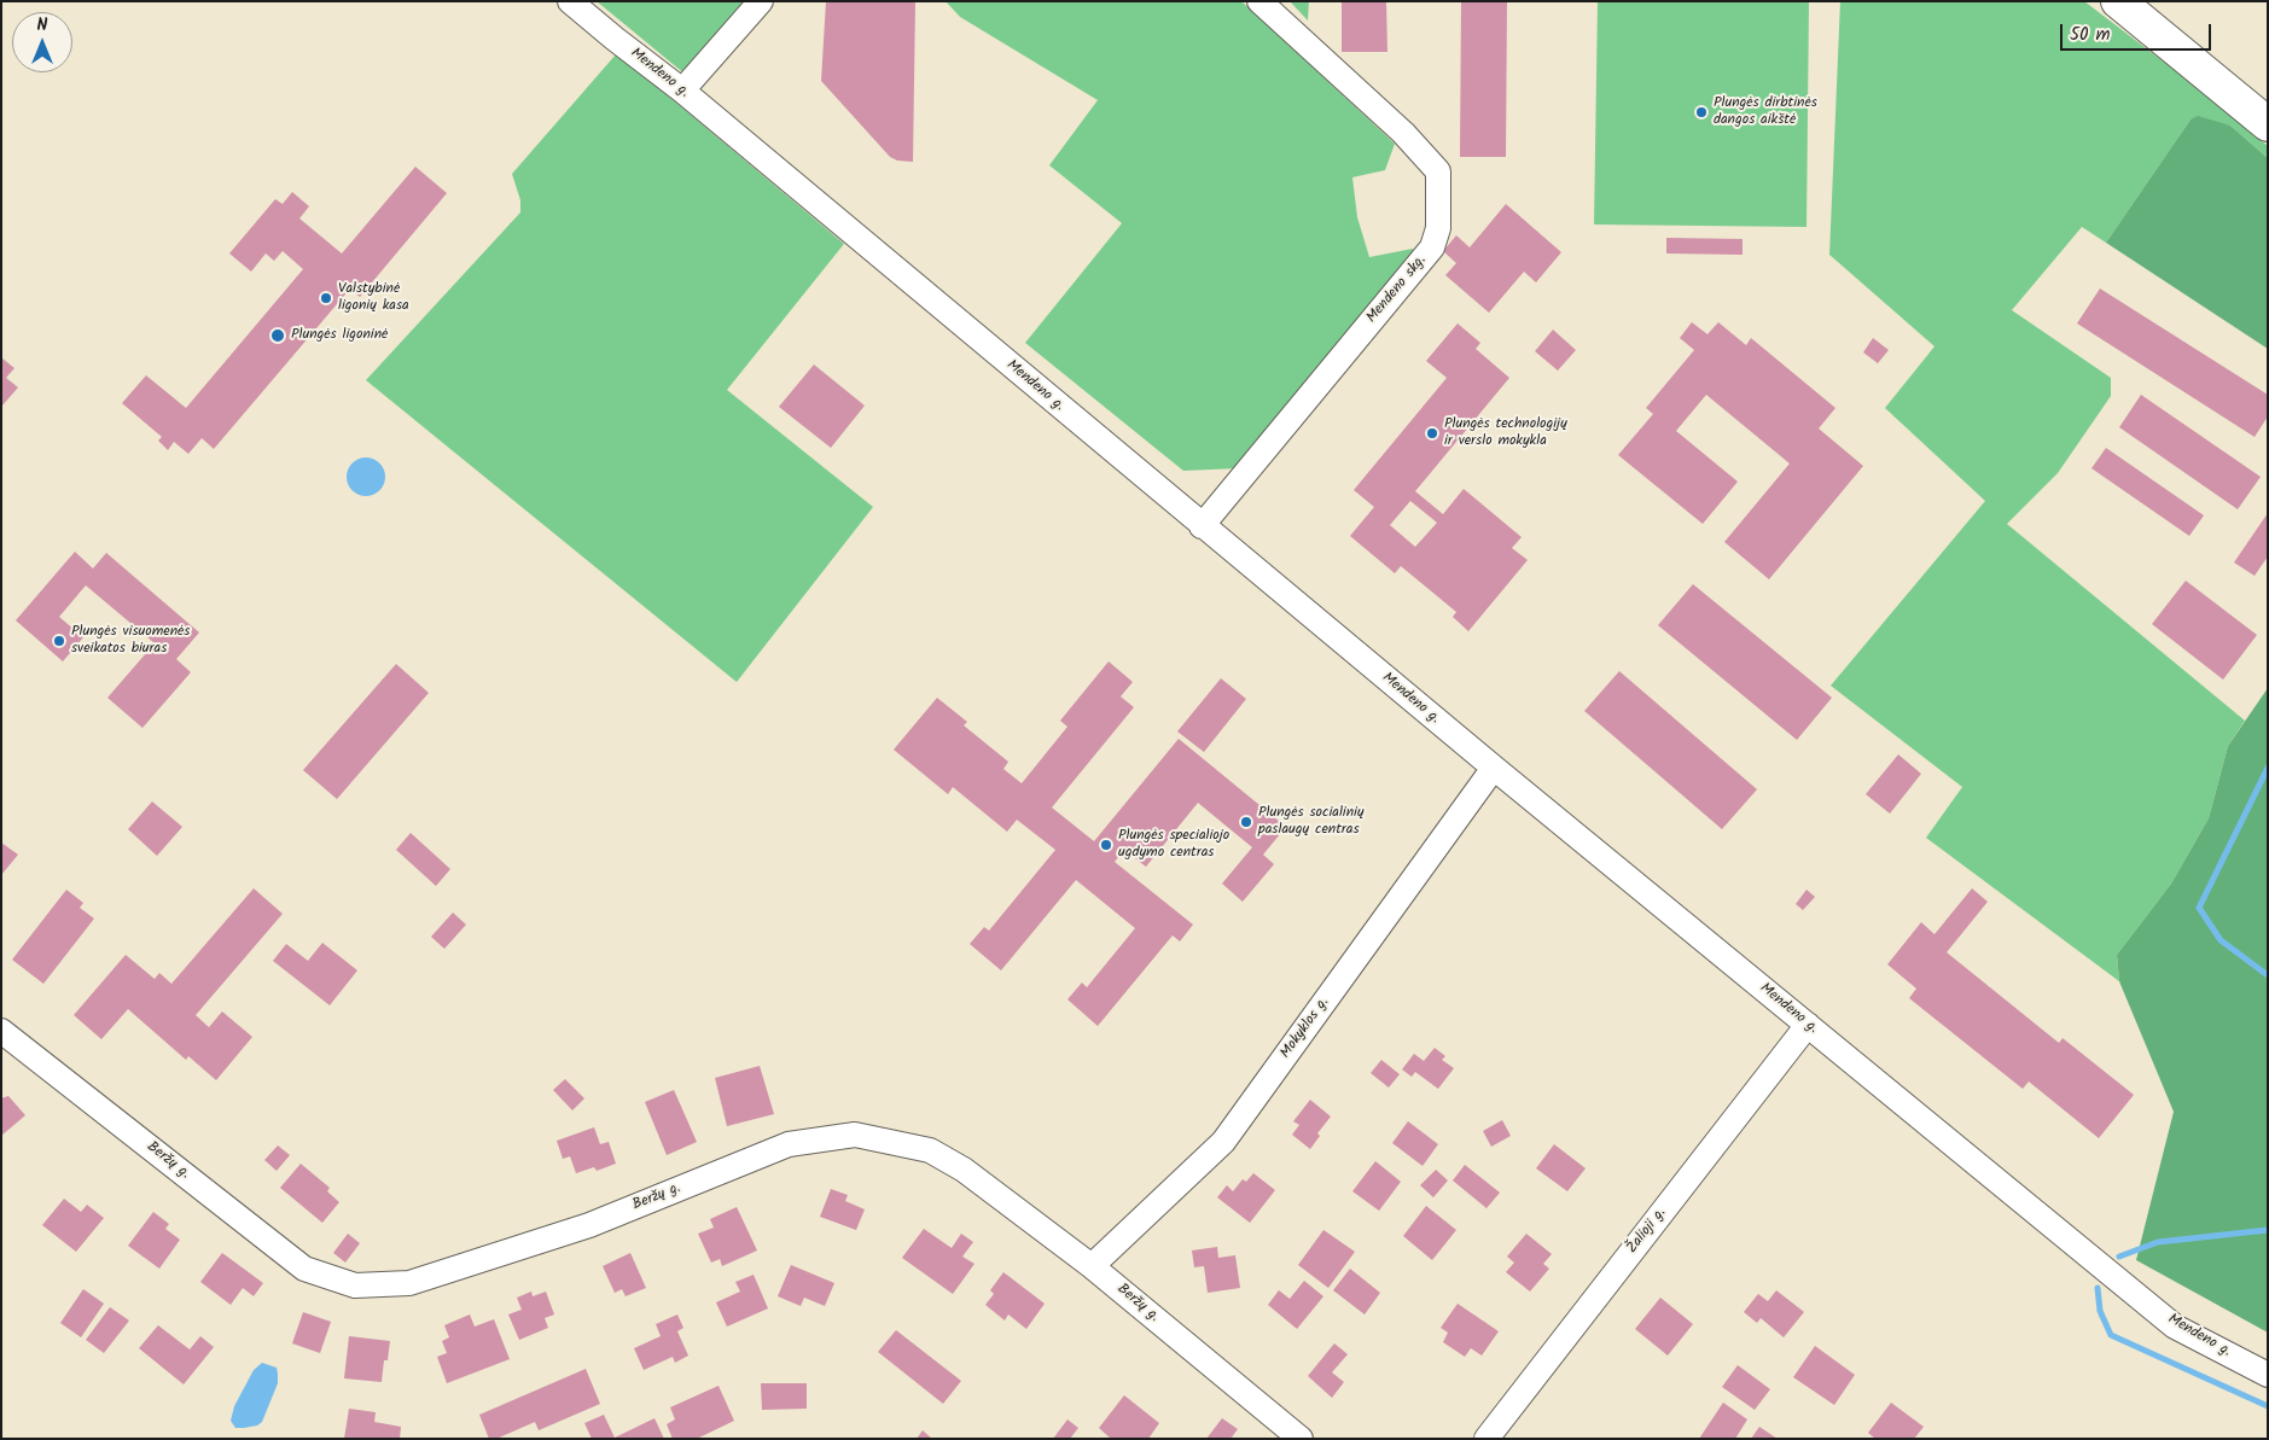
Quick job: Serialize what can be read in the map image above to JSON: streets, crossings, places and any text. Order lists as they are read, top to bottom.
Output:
{
  "streets": {
    "street": [
      "Mendeno g.",
      "Mendeno skg.",
      "Mokyklos g.",
      "Beržų g.",
      "Žalioji g."
    ]
  },
  "crossings": [
    ["Mendeno g.", "Mendeno skg."],
    ["Mendeno g.", "Mokyklos g."],
    ["Mendeno g.", "Žalioji g."],
    ["Mokyklos g.", "Beržų g."]
  ],
  "places": [
    "Plungės dirbtinės dangos aikštė",
    "Valstybinė ligonių kasa",
    "Plungės ligoninė",
    "Plungės technologijų ir verslo mokykla",
    "Plungės visuomenės sveikatos biuras",
    "Plungės socialinių paslaugų centras",
    "Plungės specialiojo ugdymo centras"
  ],
  "scale_bar": "50 m",
  "north": "top"
}
